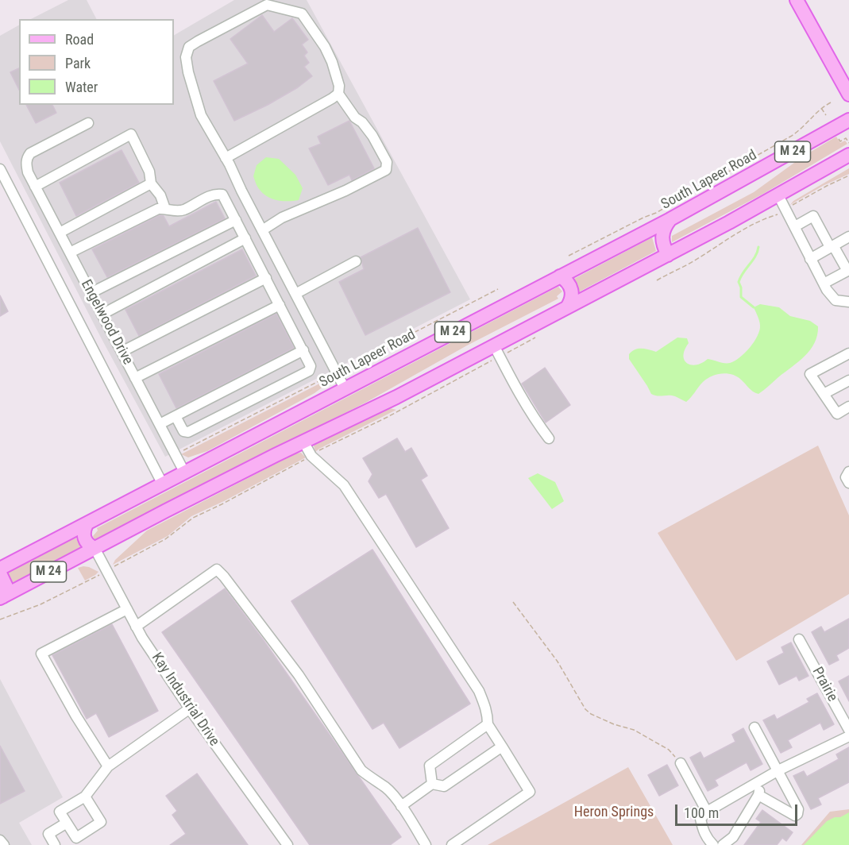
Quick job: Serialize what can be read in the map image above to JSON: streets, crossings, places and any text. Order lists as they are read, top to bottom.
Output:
{
  "streets": {
    "main road": ["M 24", "South Lapeer Road"],
    "street": ["Engelwood Drive", "Prairie", "Kay Industrial Drive"]
  },
  "crossings": [
    ["M 24", "Kay Industrial Drive"],
    ["South Lapeer Road", "Engelwood Drive"]
  ],
  "parks": ["Heron Springs"],
  "legend": ["Road", "Park", "Water"],
  "scale_bar": "100 m"
}
